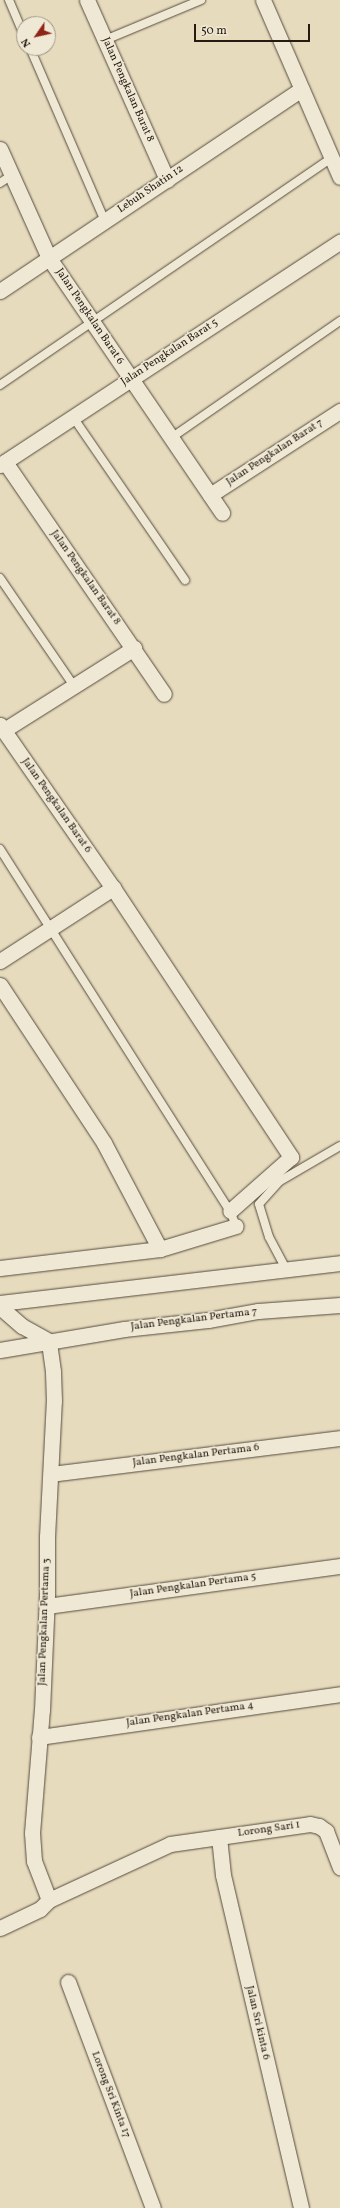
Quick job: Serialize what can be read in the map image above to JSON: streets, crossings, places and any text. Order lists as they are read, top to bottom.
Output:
{
  "streets": {
    "street": [
      "Jalan Pengkalan Barat 8",
      "Lebuh Shatin 12",
      "Jalan Pengkalan Barat 6",
      "Jalan Pengkalan Barat 5",
      "Jalan Pengkalan Barat 7",
      "Jalan Pengkalan Pertama 7",
      "Jalan Pengkalan Pertama 6",
      "Jalan Pengkalan Pertama 5",
      "Jalan Pengkalan Pertama 3",
      "Jalan Pengkalan Pertama 4",
      "Lorong Sari 1",
      "Jalan Sri kinta 6",
      "Lorong Sri Kinta 17"
    ]
  },
  "crossings": [
    ["Jalan Pengkalan Barat 8", "Lebuh Shatin 12"],
    ["Jalan Pengkalan Barat 8", "Jalan Pengkalan Barat 5"],
    ["Lebuh Shatin 12", "Jalan Pengkalan Barat 6"],
    ["Jalan Pengkalan Barat 6", "Jalan Pengkalan Barat 5"],
    ["Jalan Pengkalan Barat 6", "Jalan Pengkalan Barat 7"],
    ["Jalan Pengkalan Pertama 7", "Jalan Pengkalan Pertama 3"],
    ["Jalan Pengkalan Pertama 6", "Jalan Pengkalan Pertama 3"],
    ["Jalan Pengkalan Pertama 5", "Jalan Pengkalan Pertama 3"],
    ["Jalan Pengkalan Pertama 3", "Jalan Pengkalan Pertama 4"],
    ["Jalan Pengkalan Pertama 3", "Lorong Sari 1"],
    ["Lorong Sari 1", "Jalan Sri kinta 6"]
  ],
  "scale_bar": "50 m",
  "north": "bottom left"
}
